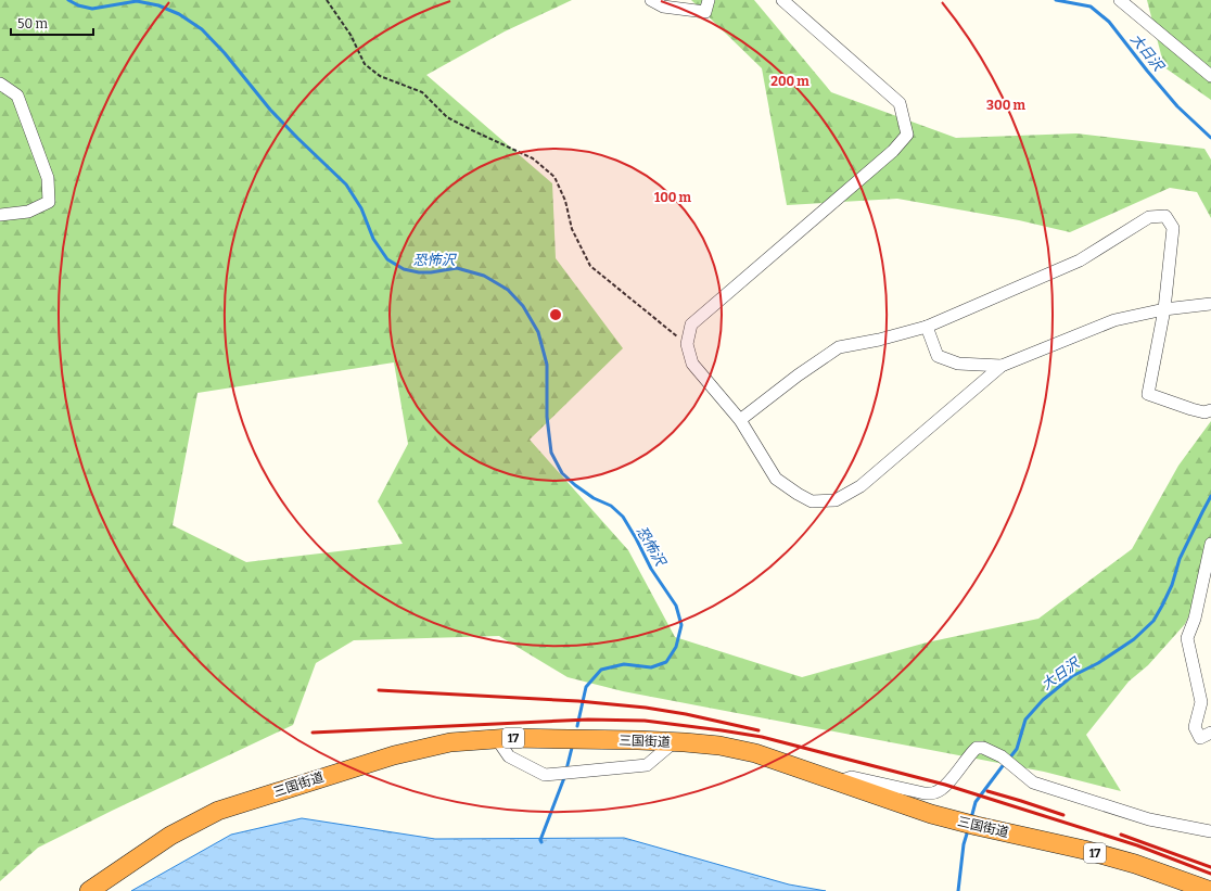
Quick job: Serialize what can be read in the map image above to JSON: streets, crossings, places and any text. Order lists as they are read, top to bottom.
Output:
{
  "streets": {
    "highway": ["17", "三国街道"]
  },
  "water": ["大日沢", "恐怖沢"],
  "scale_bar": "50 m",
  "rings": ["200 m", "300 m", "100 m"]
}
